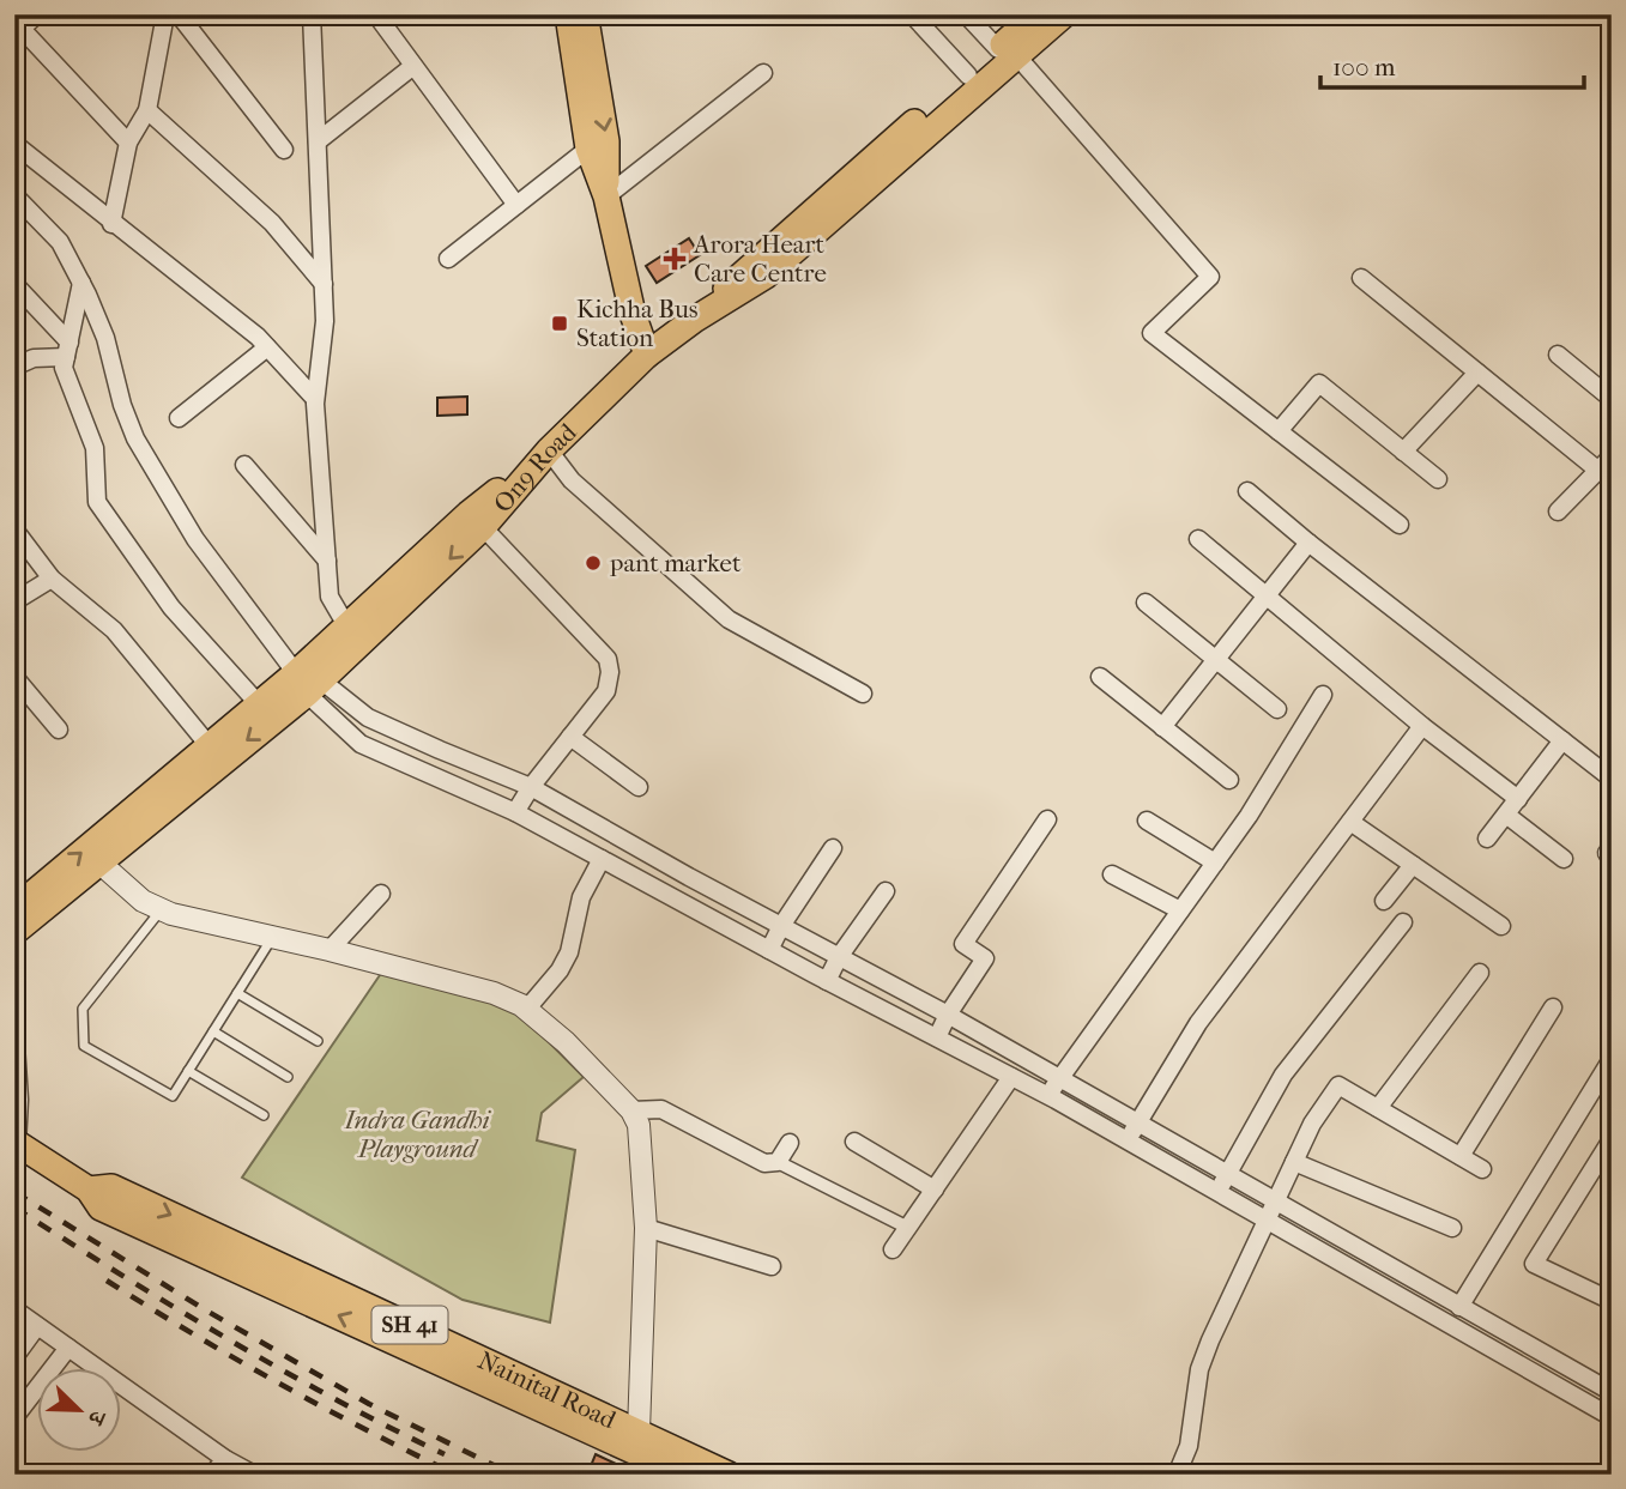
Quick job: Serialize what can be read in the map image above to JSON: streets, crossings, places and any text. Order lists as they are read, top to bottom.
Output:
{
  "streets": {
    "main road": ["On9 Road", "SH 41", "Nainital Road"]
  },
  "parks": ["Indra Gandhi Playground"],
  "places": {
    "health": ["Arora Heart Care Centre"],
    "transit": ["Kichha Bus Station"],
    "other": ["pant market"]
  },
  "scale_bar": "100 m",
  "north": "bottom right"
}
